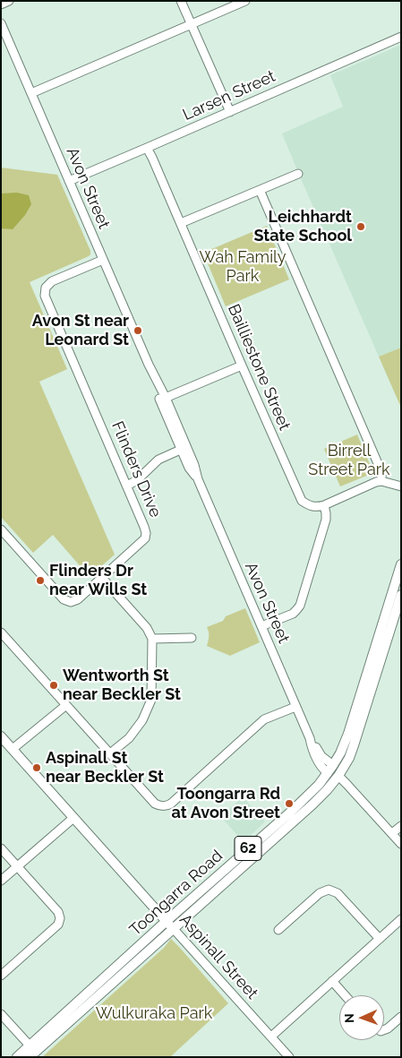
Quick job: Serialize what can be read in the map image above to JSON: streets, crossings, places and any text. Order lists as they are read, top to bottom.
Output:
{
  "streets": {
    "main road": ["62", "Toongarra Road", "Aspinall Street"],
    "street": [
      "Larsen Street",
      "Avon Street",
      "Bailliestone Street",
      "Flinders Drive"
    ]
  },
  "crossings": [
    ["Larsen Street", "Avon Street"],
    ["Larsen Street", "Bailliestone Street"],
    ["Avon Street", "Flinders Drive"],
    ["Avon Street", "Toongarra Road"],
    ["Toongarra Road", "Aspinall Street"]
  ],
  "parks": ["Wah Family Park", "Birrell Street Park", "Wulkuraka Park"],
  "places": [
    "Leichhardt State School",
    "Avon St near Leonard St",
    "Flinders Dr near Wills St",
    "Wentworth St near Beckler St",
    "Aspinall St near Beckler St",
    "Toongarra Rd at Avon Street"
  ],
  "north": "left"
}
